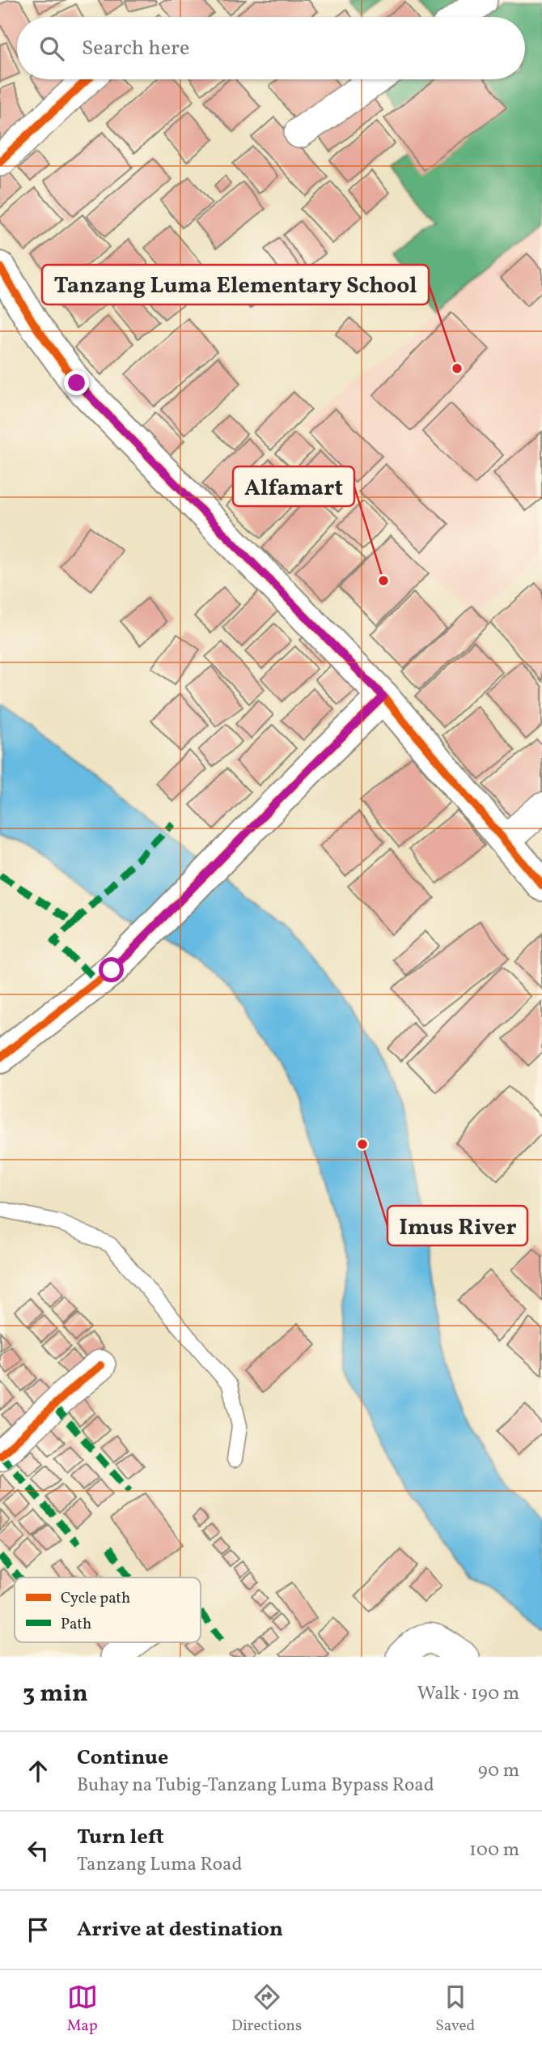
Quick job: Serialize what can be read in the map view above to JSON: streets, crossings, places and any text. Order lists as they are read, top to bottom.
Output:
{
  "places": ["Tanzang Luma Elementary School", "Alfamart", "Imus River"],
  "legend": ["Cycle path", "Path"],
  "page": {
    "search": "Search here",
    "heading": ["3 min", "Walk · 190 m"],
    "list": [
      ["Continue", "Buhay na Tubig-Tanzang Luma Bypass Road", "90 m"],
      ["Turn left", "Tanzang Luma Road", "100 m"],
      "Arrive at destination"
    ],
    "nav": ["Map", "Directions", "Saved"]
  }
}
